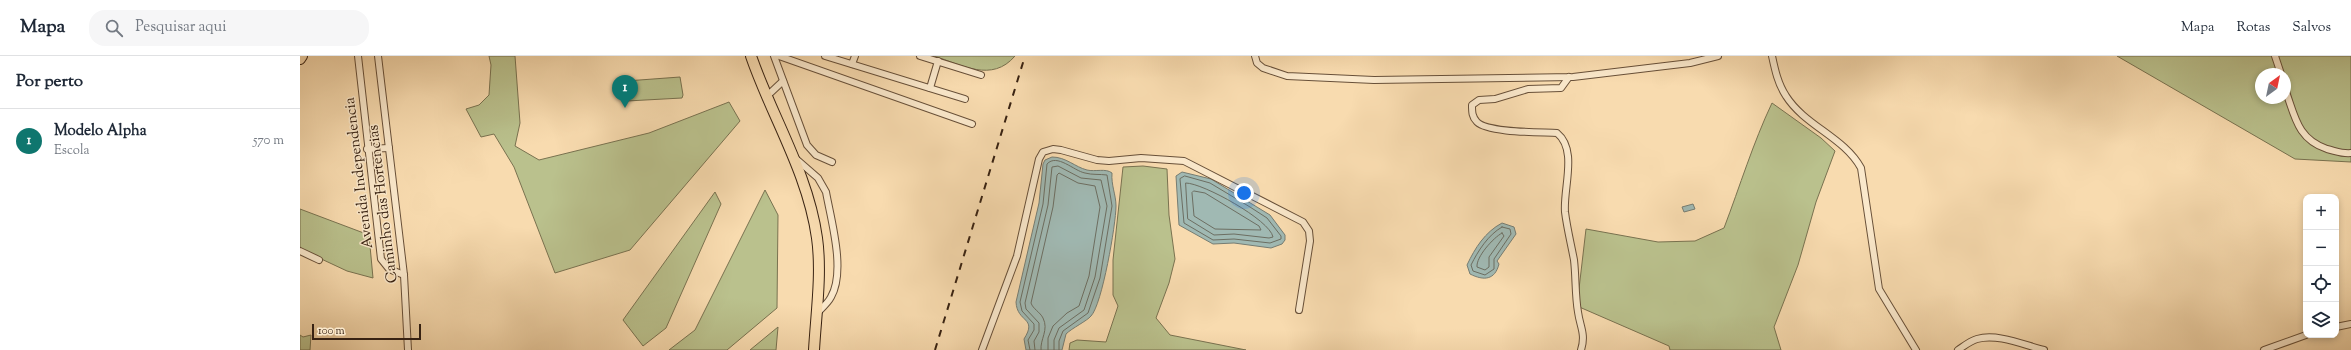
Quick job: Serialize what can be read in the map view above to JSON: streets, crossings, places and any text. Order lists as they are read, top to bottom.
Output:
{
  "streets": {
    "street": ["Avenida Independencia", "Caminho das Hortencias"]
  },
  "crossings": [
    ["Avenida Independencia", "Caminho das Hortencias"]
  ],
  "scale_bar": "100 m",
  "north": "top right",
  "page": {
    "header": "Mapa",
    "search": "Pesquisar aqui",
    "nav": ["Mapa", "Rotas", "Salvos"],
    "heading": "Por perto",
    "pins": "1",
    "list": [
      {
        "mark": "1",
        "name": "Modelo Alpha",
        "note": "Escola",
        "value": "570 m"
      }
    ],
    "map_buttons": ["+", "−"],
    "scale": "100 m"
  }
}
